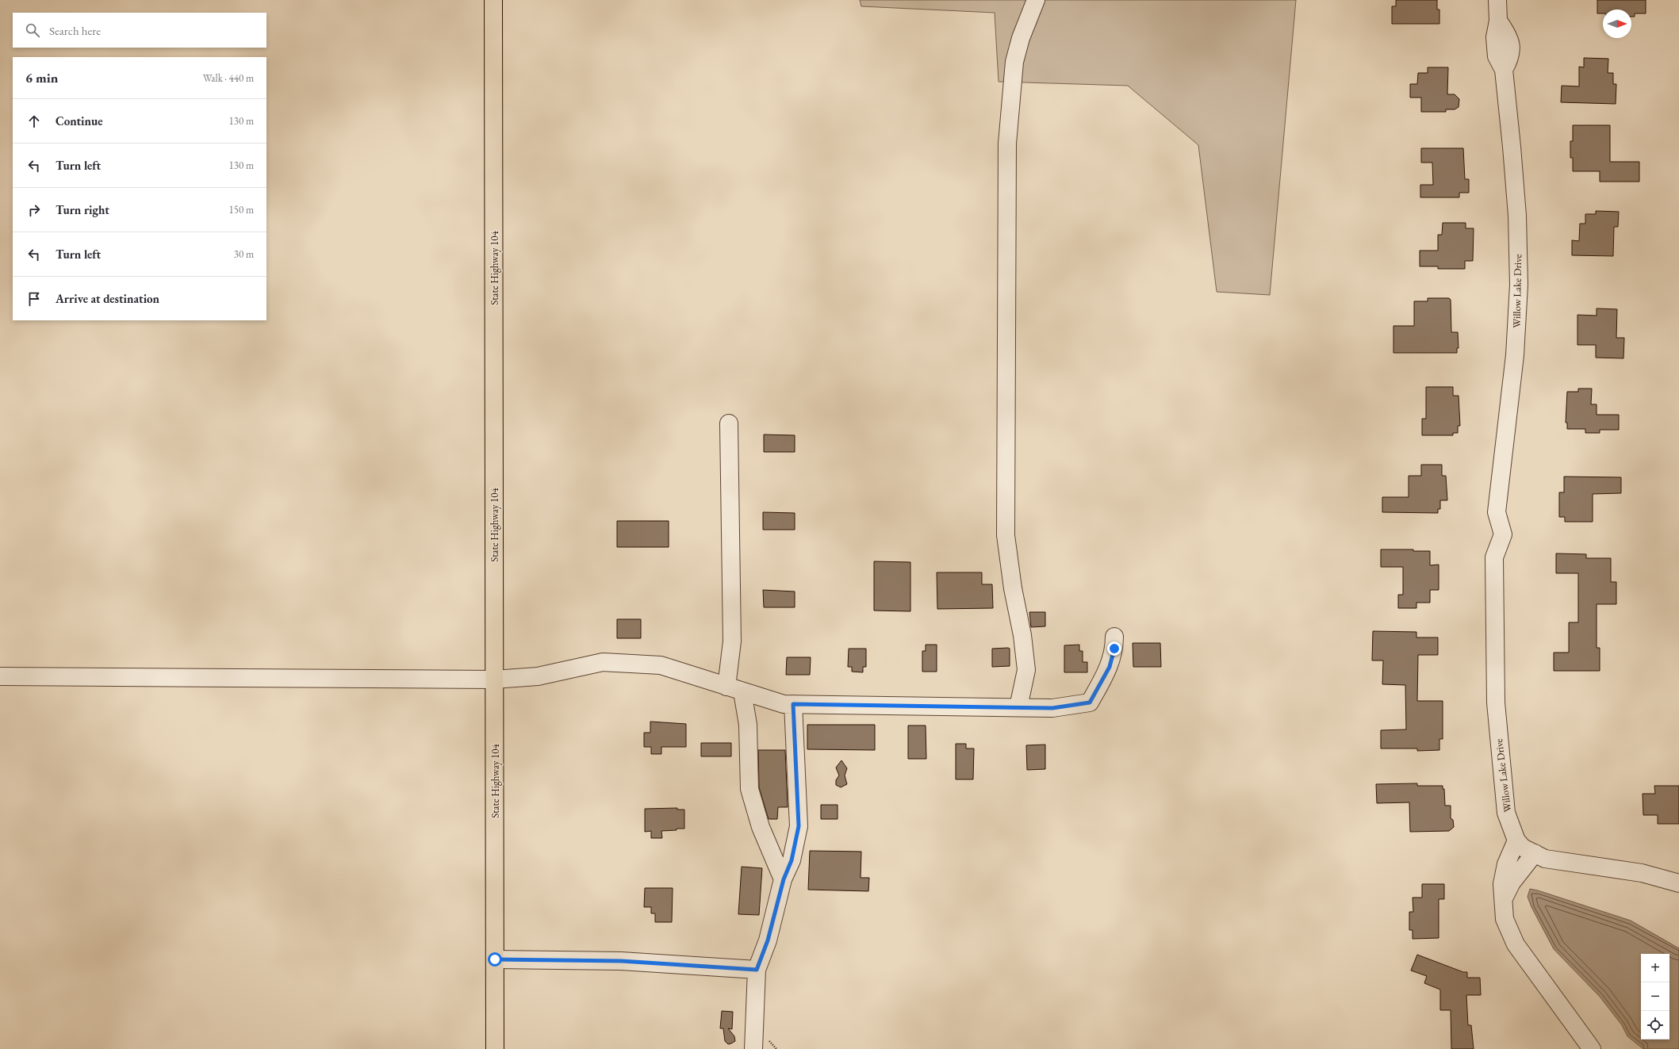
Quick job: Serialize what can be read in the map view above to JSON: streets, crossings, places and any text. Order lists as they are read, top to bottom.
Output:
{
  "streets": {
    "main road": ["State Highway 104"],
    "street": ["Willow Lake Drive"]
  },
  "north": "right",
  "page": {
    "search": "Search here",
    "heading": ["6 min", "Walk · 440 m"],
    "list": [
      ["Continue", "130 m"],
      ["Turn left", "130 m"],
      ["Turn right", "150 m"],
      ["Turn left", "30 m"],
      "Arrive at destination"
    ],
    "map_buttons": ["+", "−"]
  }
}
